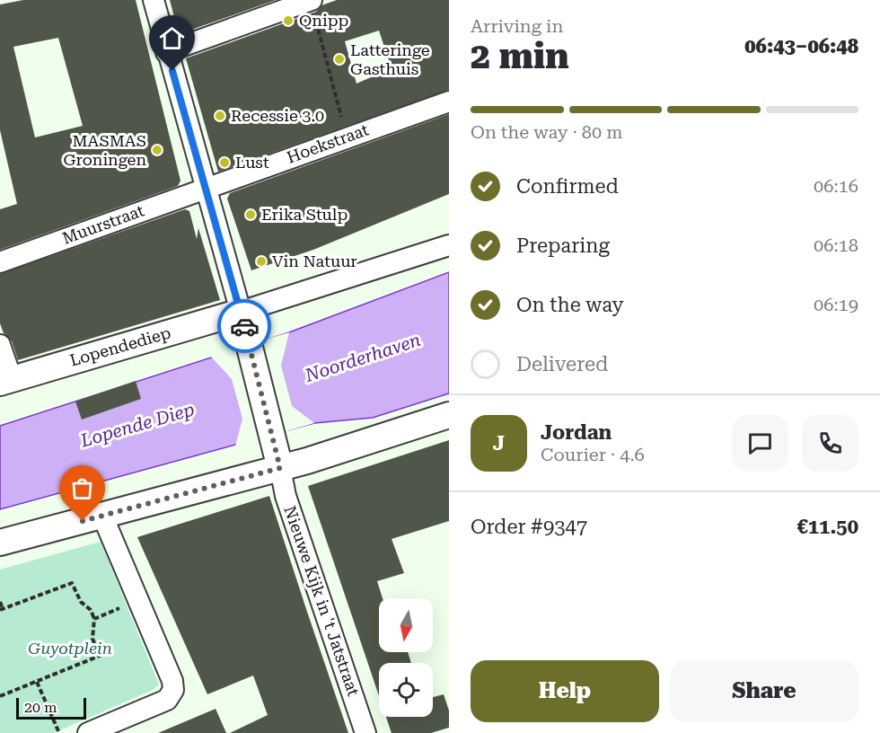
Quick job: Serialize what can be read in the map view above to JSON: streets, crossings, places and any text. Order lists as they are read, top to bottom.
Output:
{
  "streets": {
    "street": [
      "Hoekstraat",
      "Muurstraat",
      "Lopendediep",
      "Nieuwe Kijk in 't Jatstraat"
    ]
  },
  "crossings": [
    ["Hoekstraat", "Muurstraat"]
  ],
  "water": ["Noorderhaven", "Lopende Diep"],
  "parks": ["Guyotplein"],
  "places": [
    "Qnipp",
    "Latteringe Gasthuis",
    "Recessie 3.0",
    "MASMAS Groningen",
    "Lust",
    "Erika Stulp",
    "Vin Natuur"
  ],
  "scale_bar": "20 m",
  "north": "bottom",
  "page": {
    "heading": ["2 min", "Arriving in", "06:43–06:48"],
    "panel": [
      "Jordan",
      "Courier · 4.6",
      "Order #9347",
      "€11.50"
    ],
    "bar": "On the way · 80 m",
    "list": [
      ["Confirmed", "06:16"],
      ["Preparing", "06:18"],
      ["On the way", "06:19"],
      "Delivered"
    ],
    "round": "J",
    "buttons": ["Help", "Share"],
    "scale": "20 m"
  }
}
